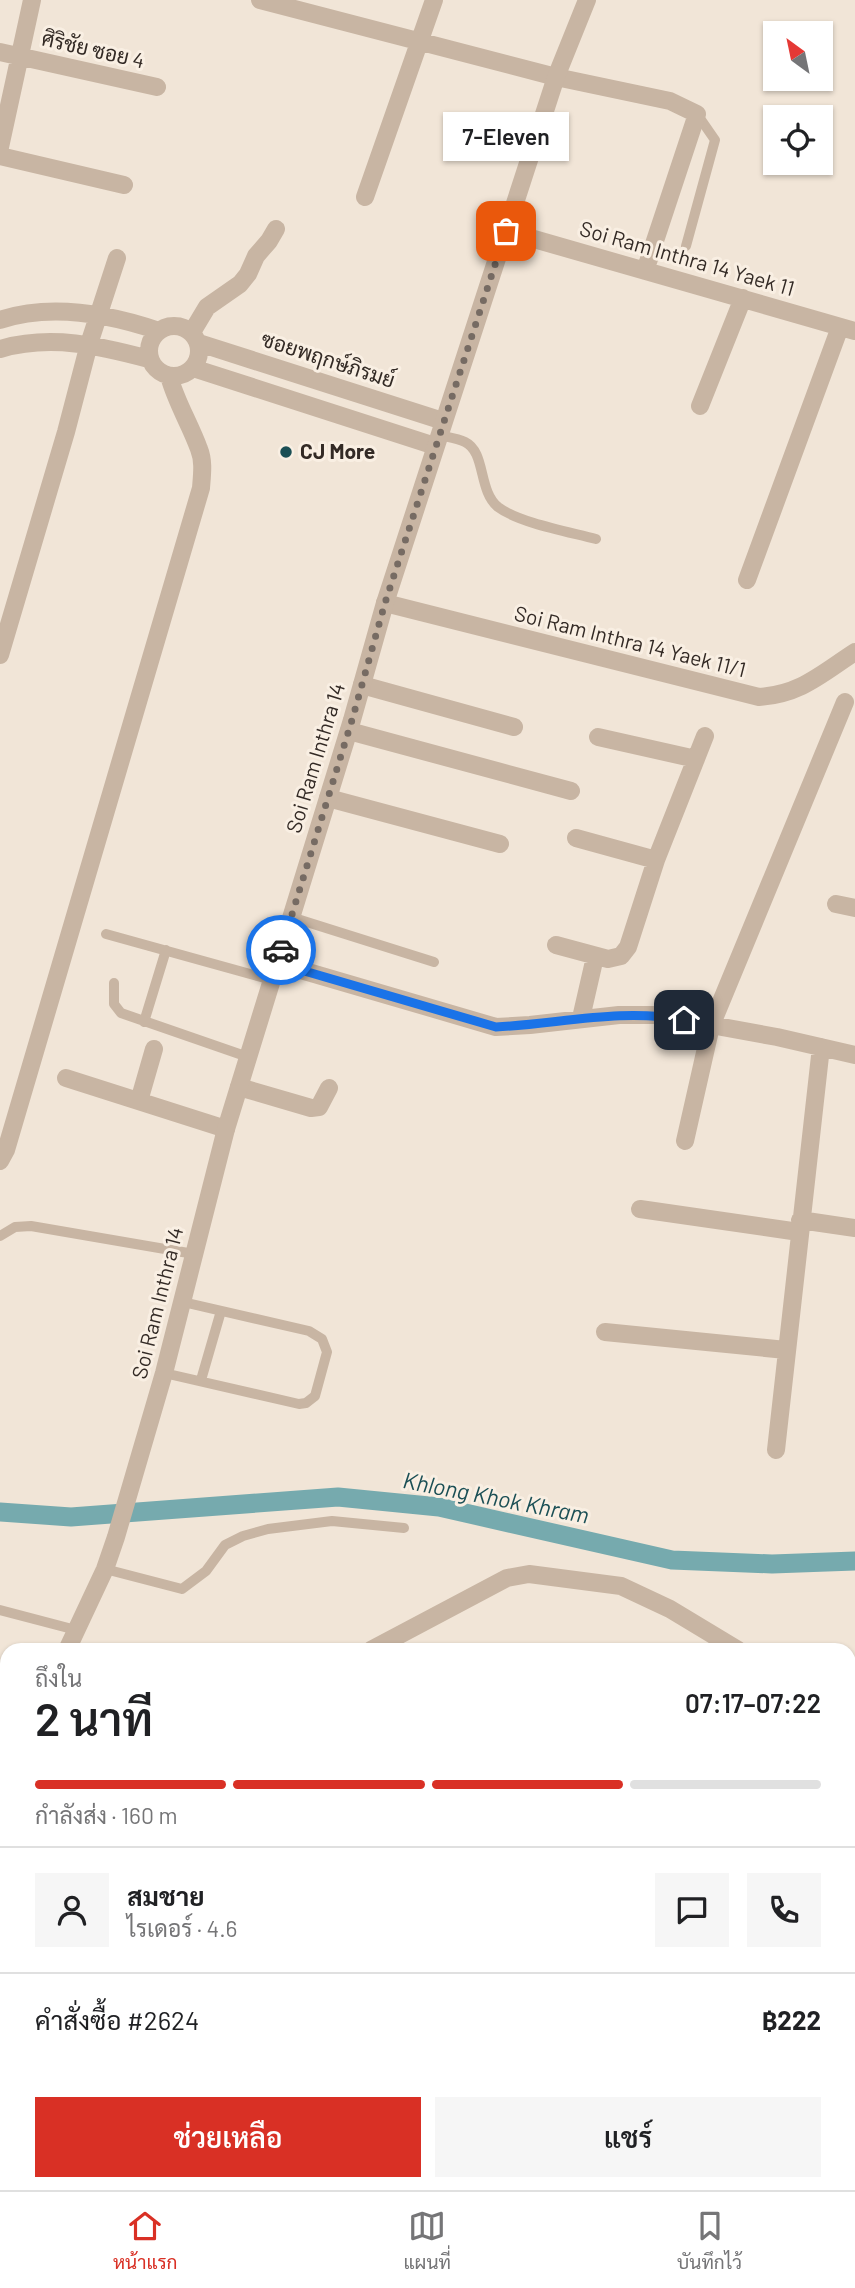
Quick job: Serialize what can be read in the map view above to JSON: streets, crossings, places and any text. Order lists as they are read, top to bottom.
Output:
{
  "streets": {
    "street": [
      "ศิริชัย ซอย 4",
      "Soi Ram Inthra 14 Yaek 11",
      "ซอยพฤกษ์ภิรมย์",
      "Soi Ram Inthra 14 Yaek 11/1",
      "Soi Ram Inthra 14"
    ]
  },
  "crossings": [
    ["Soi Ram Inthra 14 Yaek 11", "Soi Ram Inthra 14"],
    ["ซอยพฤกษ์ภิรมย์", "Soi Ram Inthra 14"],
    ["Soi Ram Inthra 14 Yaek 11/1", "Soi Ram Inthra 14"]
  ],
  "water": ["Khlong Khok Khram"],
  "places": ["7-Eleven", "CJ More"],
  "north": "top left",
  "page": {
    "bubble": "7-Eleven",
    "heading": ["2 นาที", "ถึงใน", "07:17–07:22"],
    "panel": [
      "สมชาย",
      "ไรเดอร์ · 4.6",
      "คำสั่งซื้อ #2624",
      "฿222"
    ],
    "bar": "กำลังส่ง · 160 m",
    "buttons": ["ช่วยเหลือ", "แชร์"],
    "tabs": ["หน้าแรก", "แผนที่", "บันทึกไว้"]
  }
}
